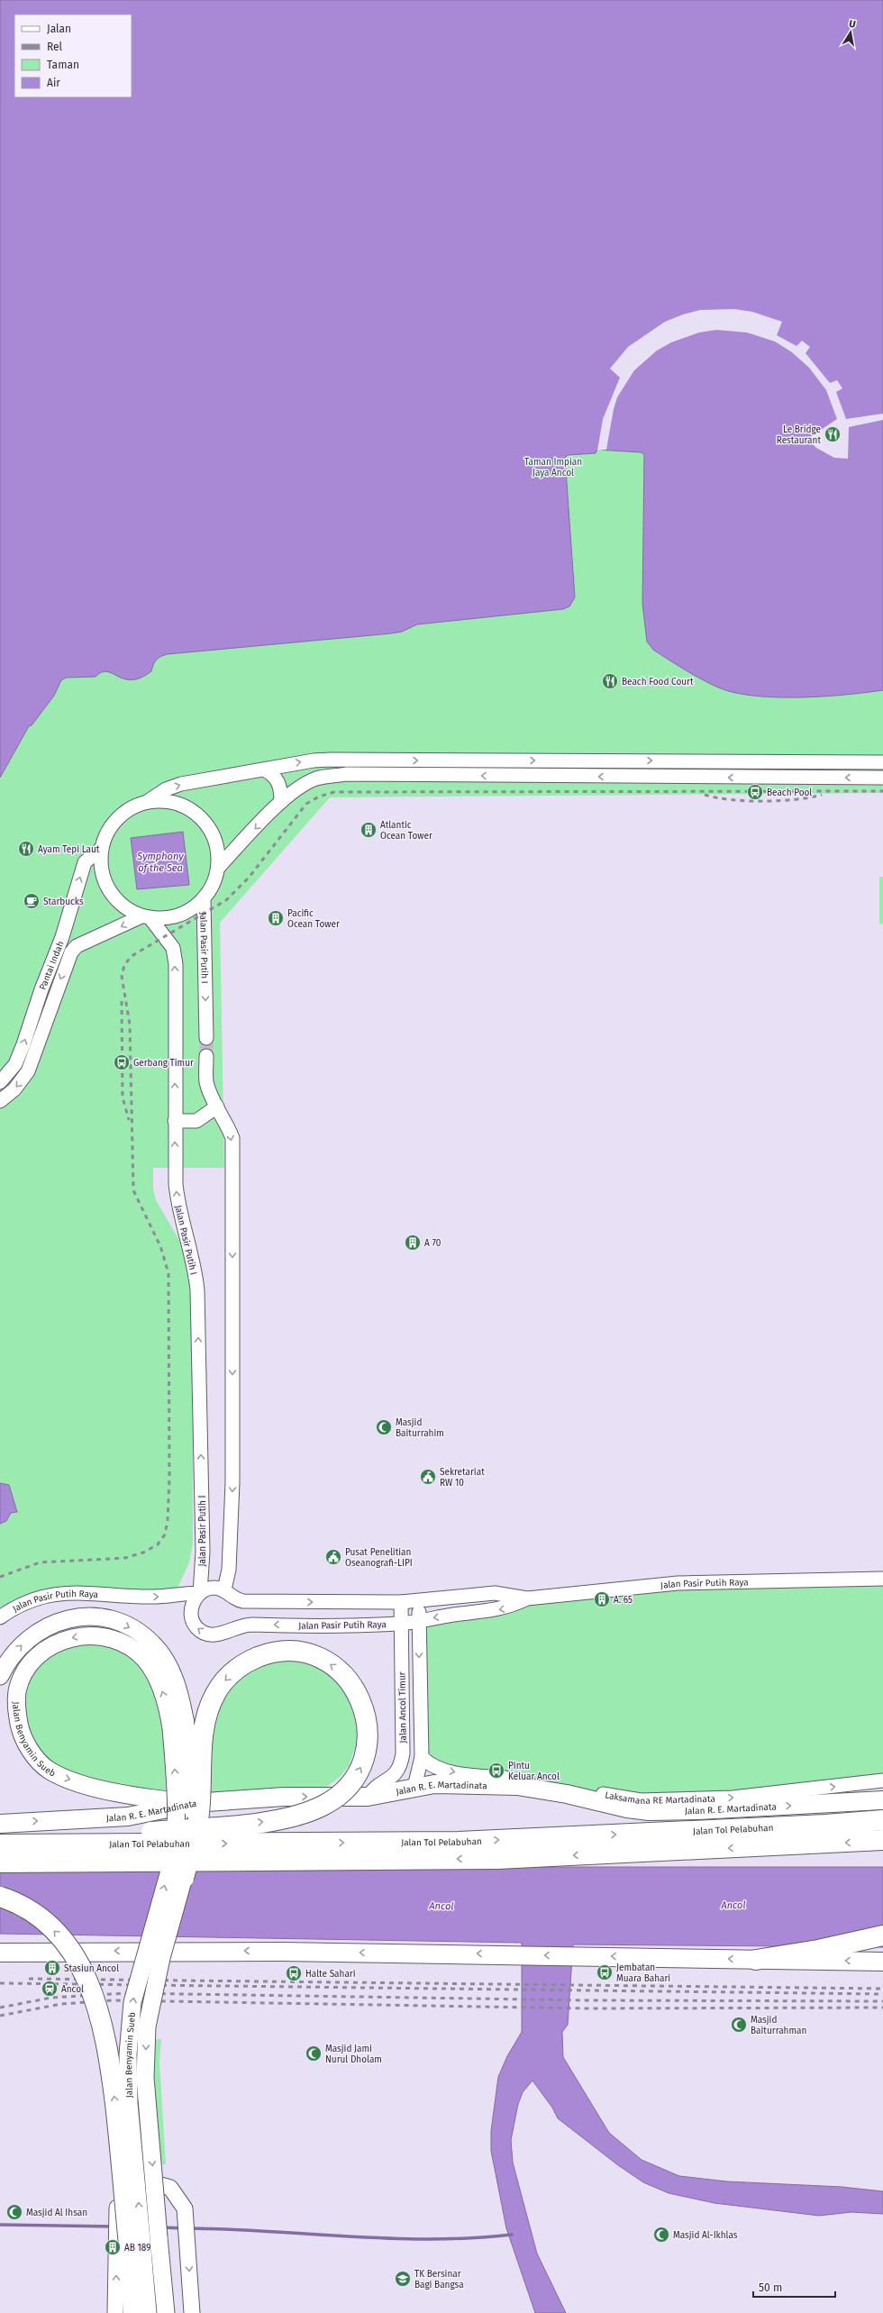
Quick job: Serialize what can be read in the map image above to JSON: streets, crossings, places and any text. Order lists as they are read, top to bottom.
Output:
{
  "streets": {
    "highway": ["Jalan R. E. Martadinata", "Jalan Tol Pelabuhan"],
    "main road": ["Jalan Benyamin Sueb"],
    "street": [
      "Jalan Pasir Putih I",
      "Pantai Indah",
      "Jalan Pasir Putih Raya",
      "Jalan Ancol Timur",
      "Laksamana RE Martadinata"
    ]
  },
  "crossings": [
    ["Jalan Pasir Putih I", "Pantai Indah"],
    ["Jalan Pasir Putih I", "Jalan Pasir Putih Raya"],
    ["Jalan Pasir Putih Raya", "Jalan Ancol Timur"],
    ["Jalan Ancol Timur", "Jalan R. E. Martadinata"],
    ["Jalan Ancol Timur", "Laksamana RE Martadinata"],
    ["Jalan Benyamin Sueb", "Jalan R. E. Martadinata"]
  ],
  "one_way": ["Laksamana RE Martadinata"],
  "water": ["Symphony of the Sea", "Ancol"],
  "parks": ["Taman Impian Jaya Ancol"],
  "places": {
    "restaurant": ["Le Bridge Restaurant", "Beach Food Court", "Ayam Tepi Laut"],
    "bus stop": [
      "Beach Pool",
      "Gerbang Timur",
      "Pintu Keluar Ancol",
      "Jembatan Muara Bahari",
      "Halte Sahari"
    ],
    "building": [
      "Atlantic Ocean Tower",
      "Pacific Ocean Tower",
      "A 70",
      "A. 65",
      "Stasiun Ancol",
      "AB 189"
    ],
    "cafe": ["Starbucks"],
    "mosque": [
      "Masjid Baiturrahim",
      "Masjid Baiturrahman",
      "Masjid Jami Nurul Dholam",
      "Masjid Al Ihsan",
      "Masjid Al-Ikhlas"
    ],
    "public building": ["Sekretariat RW 10", "Pusat Penelitian Oseanografi-LIPI"],
    "station": ["Ancol"],
    "school or university": ["TK Bersinar Bagi Bangsa"]
  },
  "legend": [
    "Jalan",
    "Rel",
    "Taman",
    "Air"
  ],
  "scale_bar": "50 m",
  "north": "top"
}
